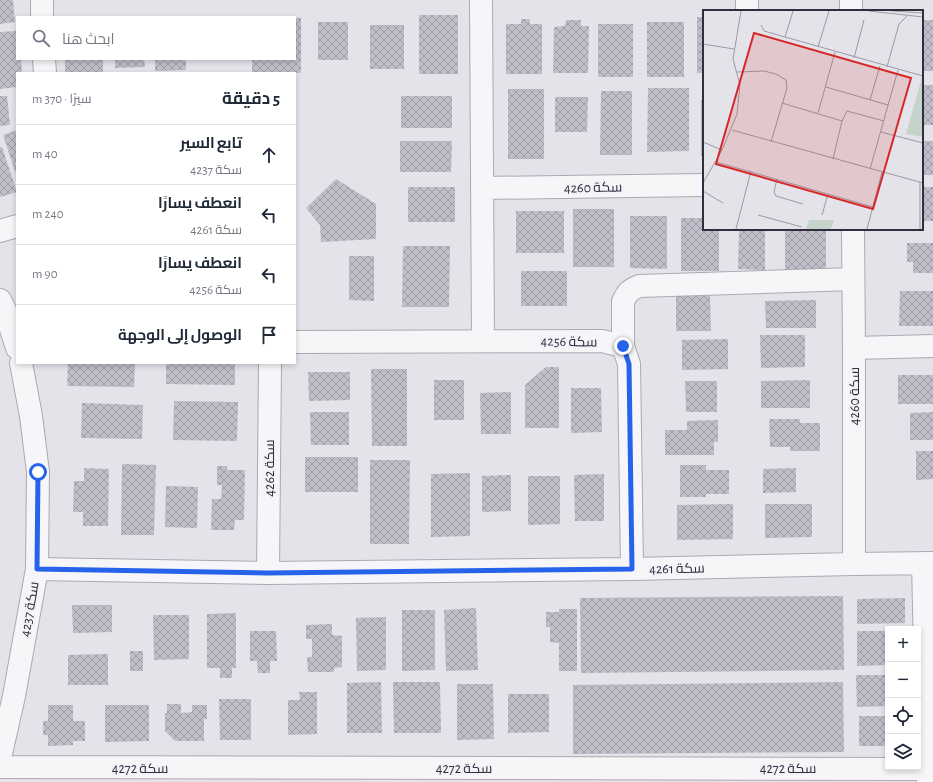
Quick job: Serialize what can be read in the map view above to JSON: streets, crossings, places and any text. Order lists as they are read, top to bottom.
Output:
{
  "streets": {
    "street": [
      "سكة 4260",
      "سكة 4256",
      "سكة 4262",
      "سكة 4261",
      "سكة 4237",
      "سكة 4272"
    ]
  },
  "crossings": [
    ["سكة 4260", "سكة 4261"],
    ["سكة 4262", "سكة 4261"],
    ["سكة 4261", "سكة 4237"],
    ["سكة 4261", "سكة 4272"]
  ],
  "page": {
    "search": "ابحث هنا",
    "heading": ["5 دقيقة", "سيرًا · 370 m"],
    "list": [
      ["تابع السير", "سكة 4237", "40 m"],
      ["انعطف يسارًا", "سكة 4261", "240 m"],
      ["انعطف يسارًا", "سكة 4256", "90 m"],
      "الوصول إلى الوجهة"
    ],
    "map_buttons": ["+", "−"]
  }
}
